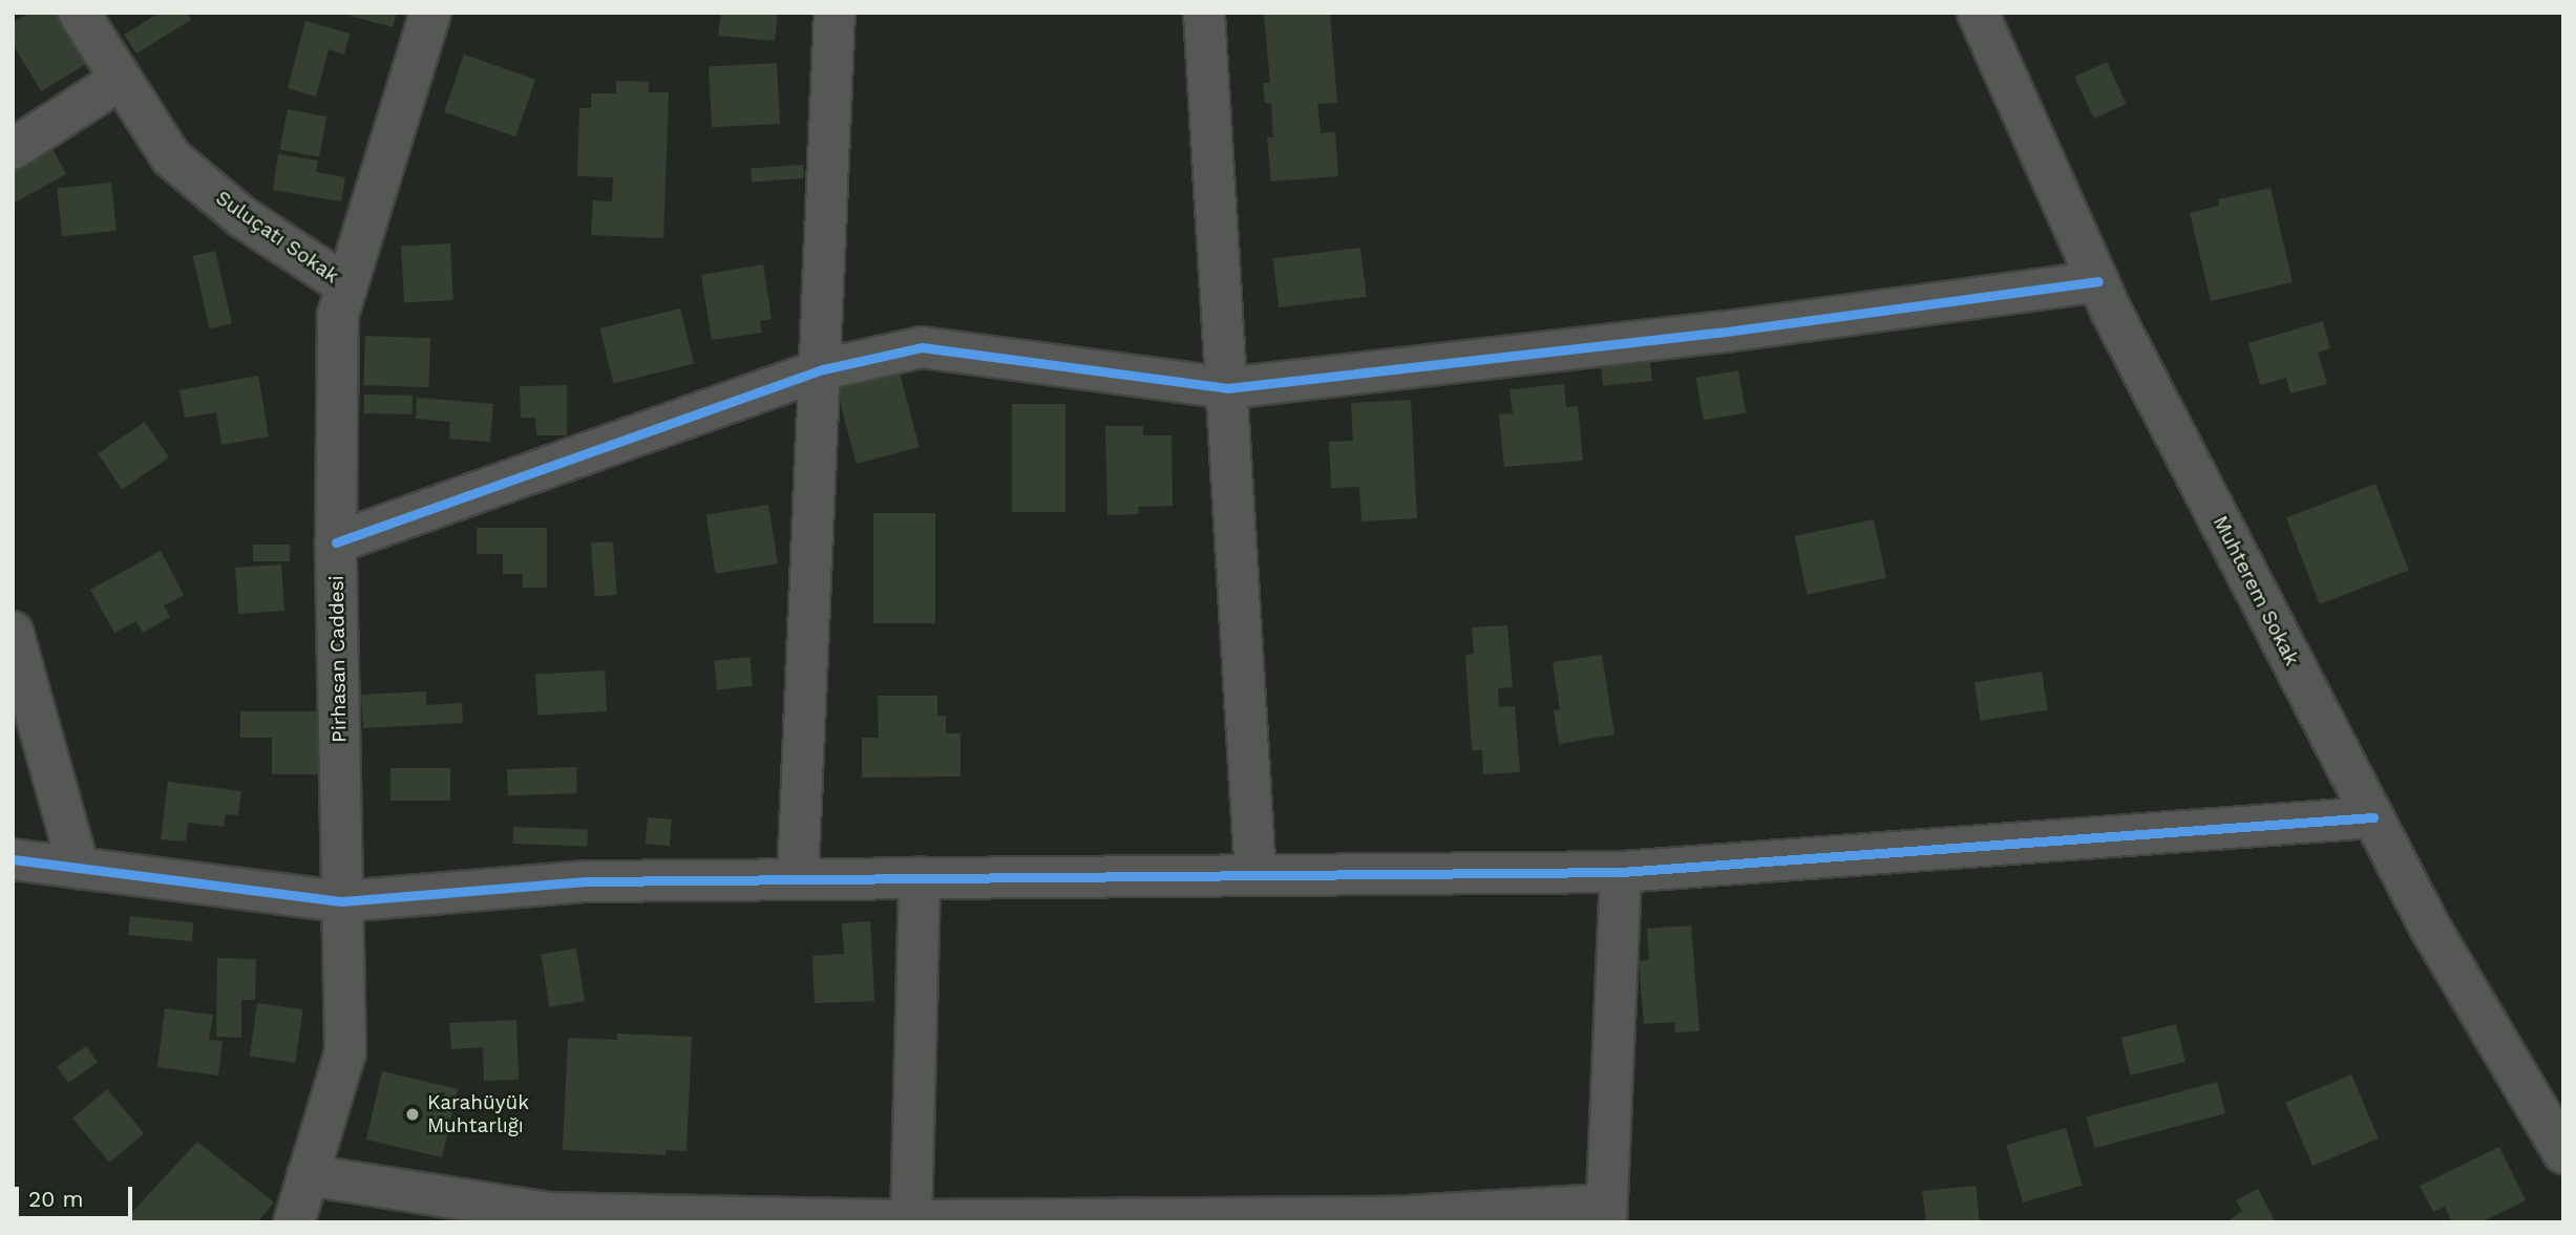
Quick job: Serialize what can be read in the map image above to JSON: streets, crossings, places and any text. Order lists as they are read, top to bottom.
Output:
{
  "streets": {
    "street": ["Suluçatı Sokak", "Muhterem Sokak", "Pirhasan Caddesi"]
  },
  "crossings": [
    ["Suluçatı Sokak", "Pirhasan Caddesi"]
  ],
  "places": ["Karahüyük Muhtarlığı"],
  "scale_bar": "20 m"
}
